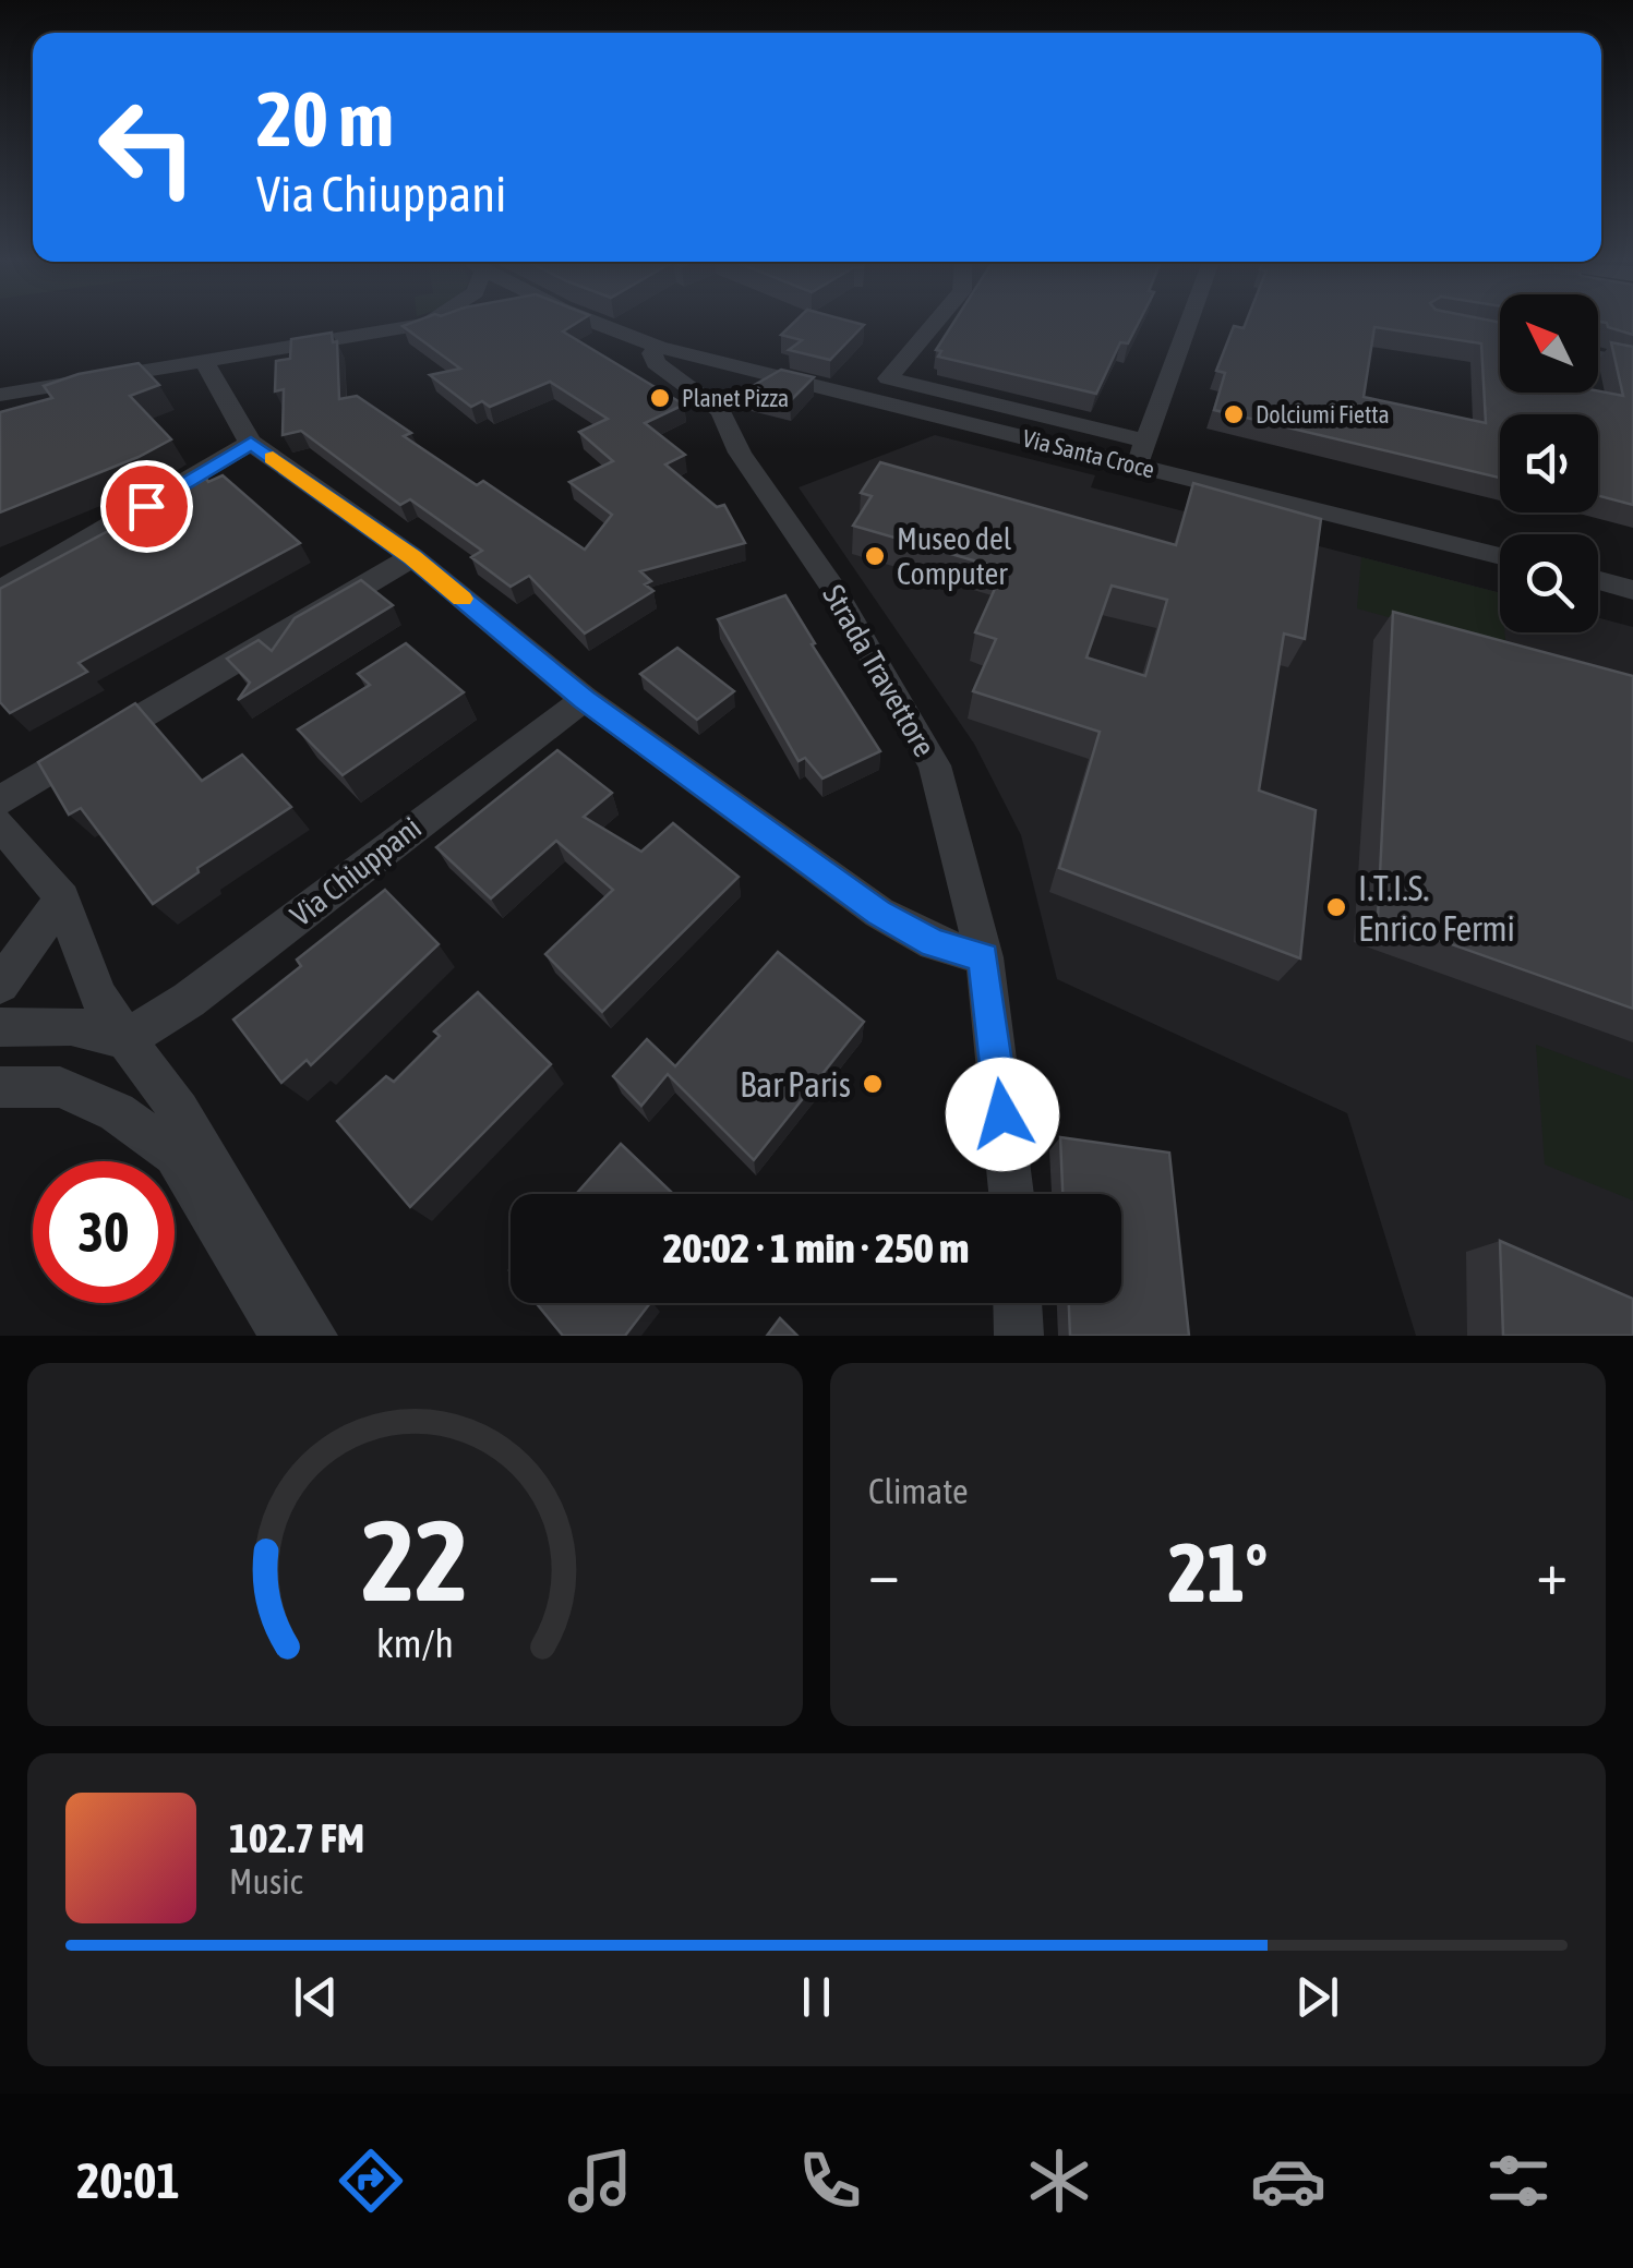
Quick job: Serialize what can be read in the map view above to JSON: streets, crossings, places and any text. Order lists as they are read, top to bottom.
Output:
{
  "streets": {
    "street": ["Via Santa Croce", "Strada Travettore", "Via Chiuppani"]
  },
  "crossings": [
    ["Via Santa Croce", "Strada Travettore"]
  ],
  "places": [
    "Planet Pizza",
    "Dolciumi Fietta",
    "Museo del Computer",
    "I.T.I.S. Enrico Fermi",
    "Bar Paris"
  ],
  "north": "top left",
  "page": {
    "turn": ["20 m", "Via Chiuppani"],
    "limit": "30",
    "trip": "20:02 · 1 min · 250 m",
    "tile": "Climate",
    "heat": ["−", "21°", "+"],
    "song": ["102.7 FM", "Music"],
    "tabs": "20:01",
    "gauge": ["22", "km/h"]
  }
}
